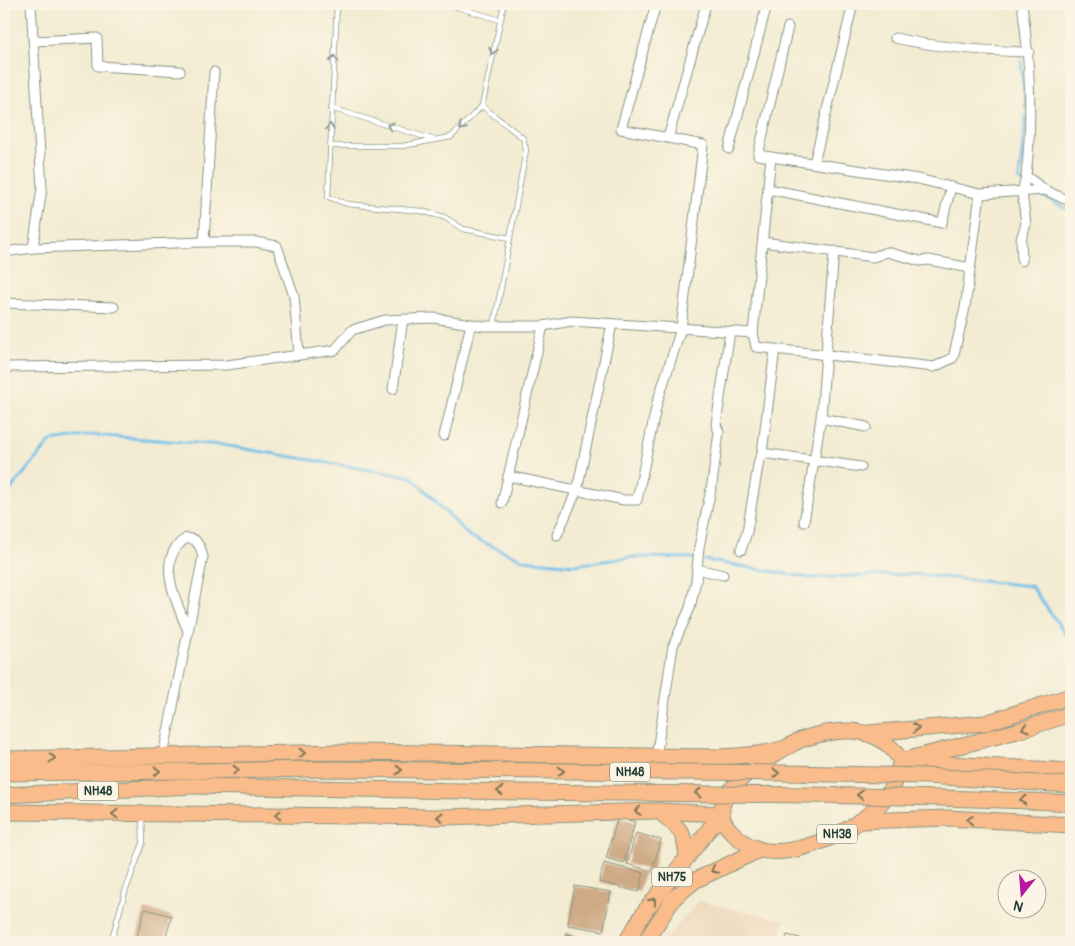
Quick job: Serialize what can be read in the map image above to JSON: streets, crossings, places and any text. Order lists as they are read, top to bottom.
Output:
{
  "streets": {
    "highway": ["NH48", "NH38", "NH75"]
  },
  "crossings": [
    ["NH38", "NH75"]
  ],
  "north": "bottom"
}
